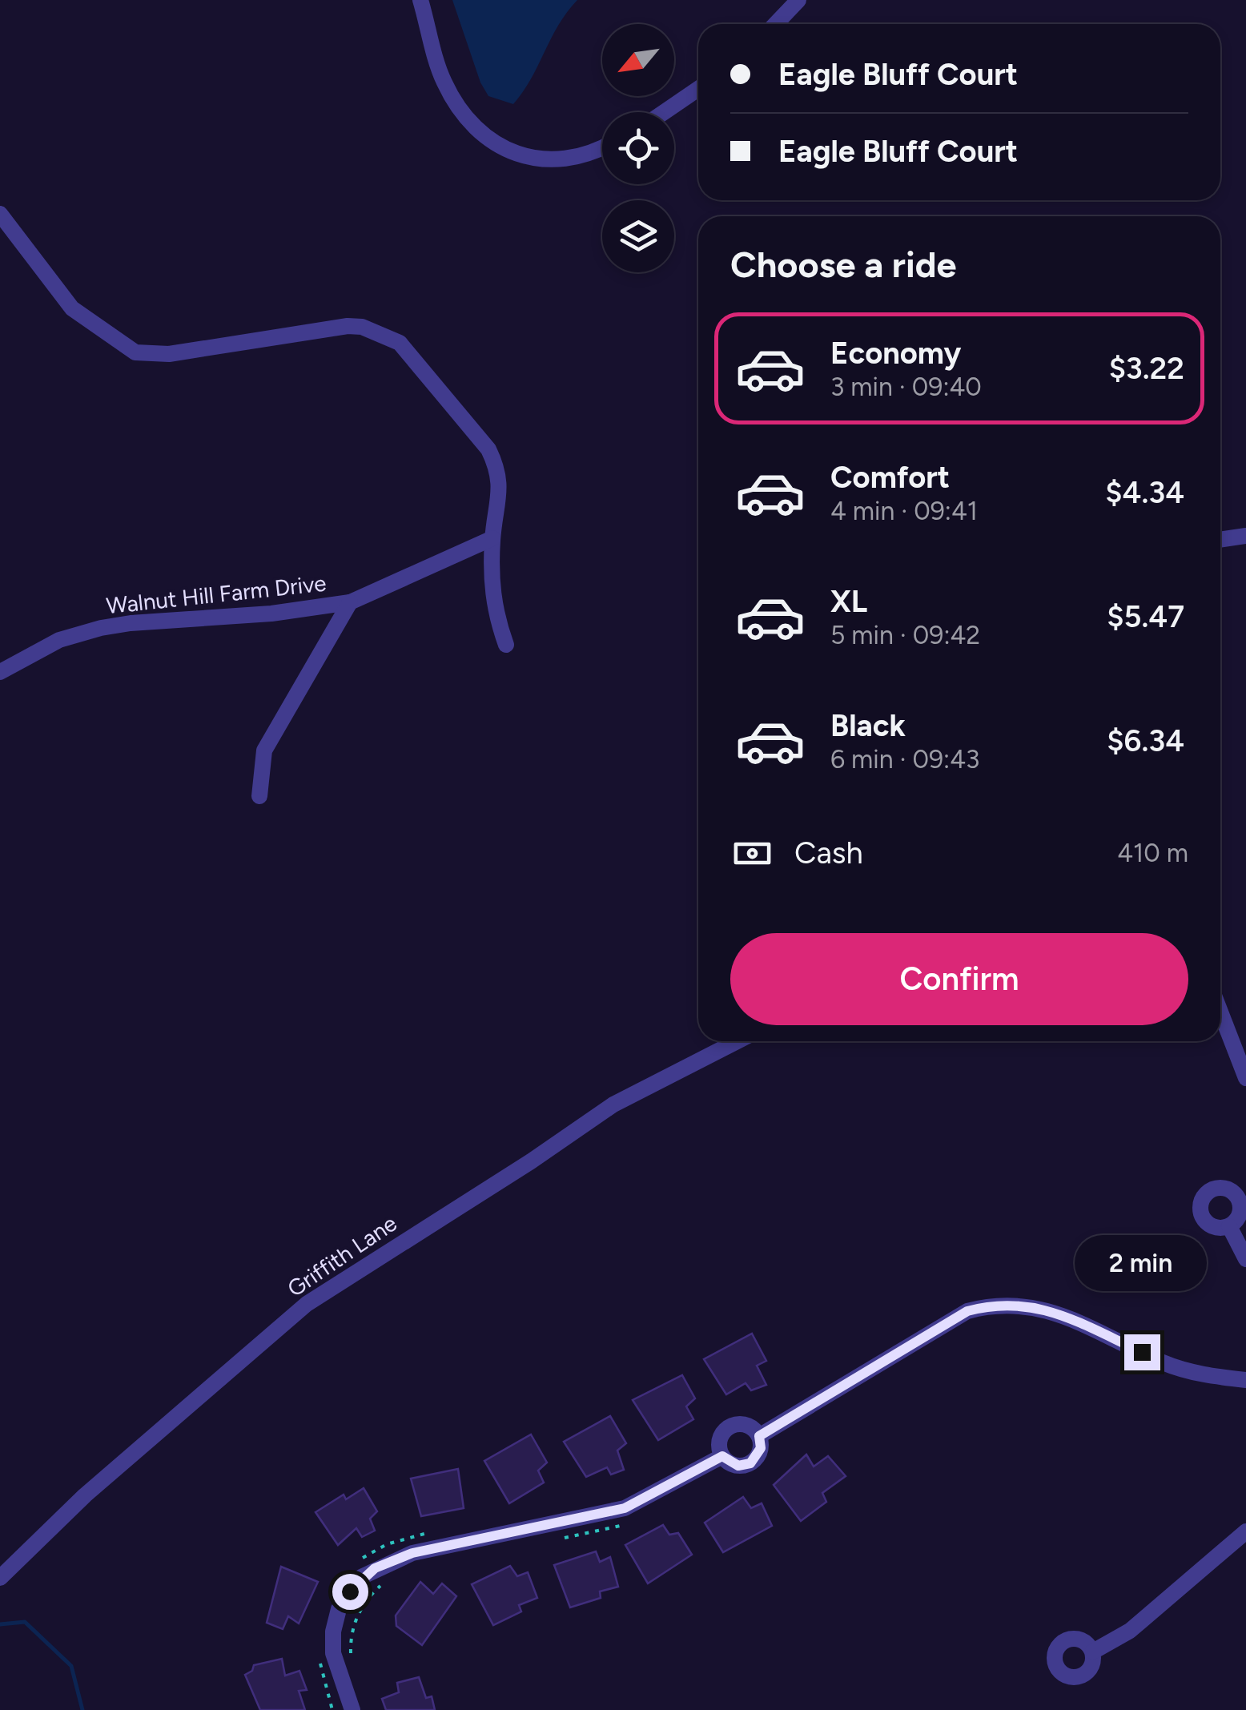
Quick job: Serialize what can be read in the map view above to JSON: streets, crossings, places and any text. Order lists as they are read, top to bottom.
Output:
{
  "streets": {
    "street": ["Walnut Hill Farm Drive", "Griffith Lane"]
  },
  "north": "bottom left",
  "page": {
    "banner": ["Eagle Bluff Court", "Eagle Bluff Court"],
    "heading": "Choose a ride",
    "list": [
      {
        "name": "Economy",
        "note": "3 min · 09:40",
        "value": "$3.22"
      },
      {
        "name": "Comfort",
        "note": "4 min · 09:41",
        "value": "$4.34"
      },
      {
        "name": "XL",
        "note": "5 min · 09:42",
        "value": "$5.47"
      },
      {
        "name": "Black",
        "note": "6 min · 09:43",
        "value": "$6.34"
      }
    ],
    "pay": ["Cash", "410 m"],
    "buttons": "Confirm",
    "bubble": "2 min"
  }
}
